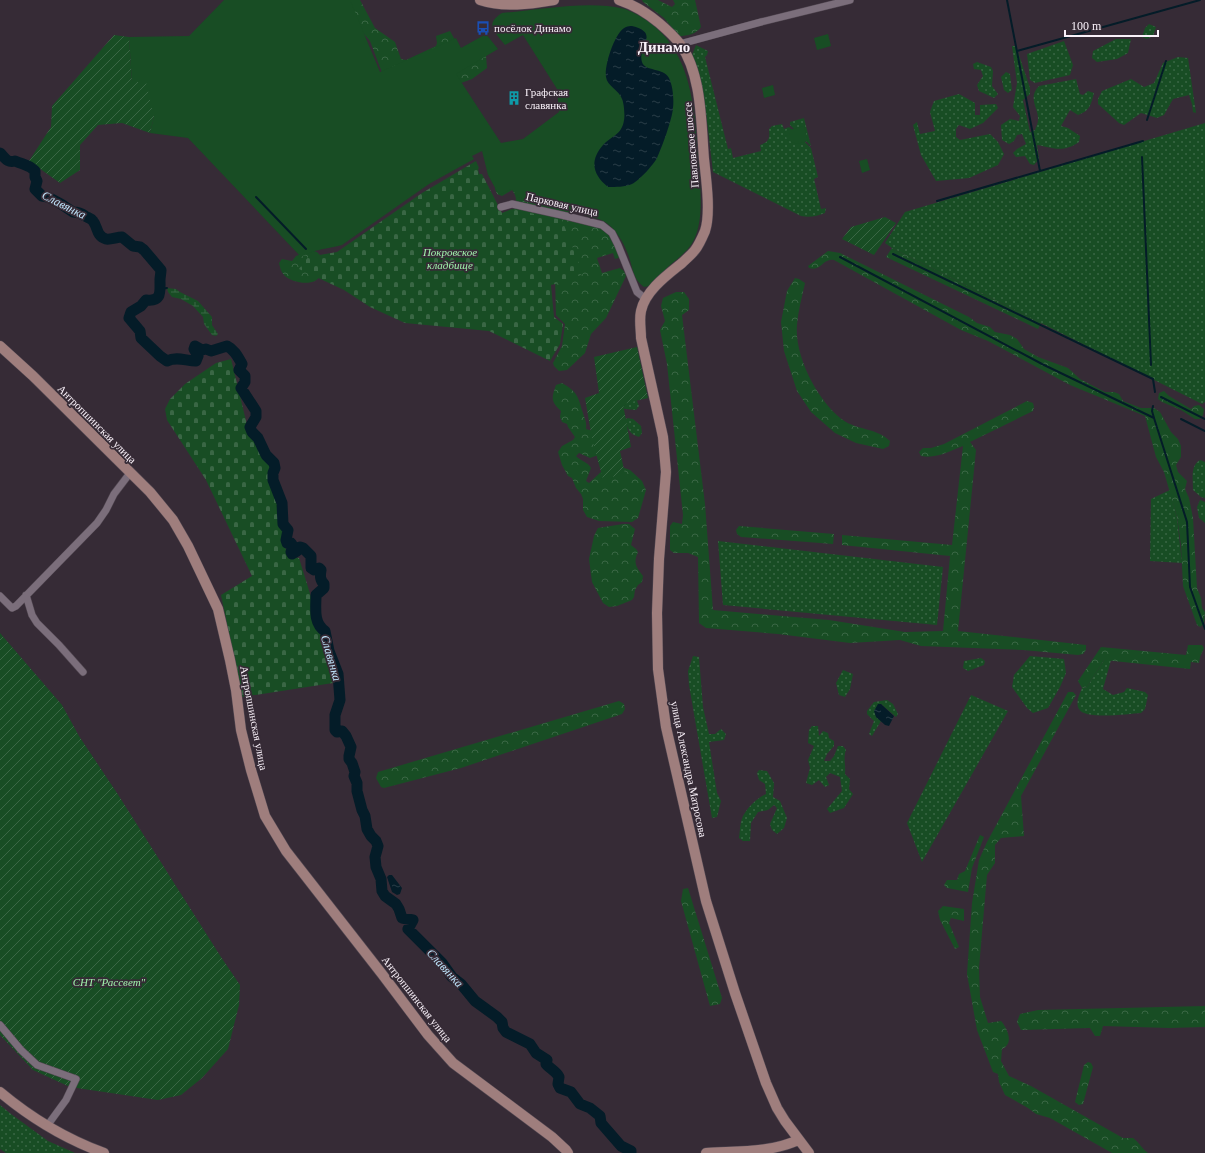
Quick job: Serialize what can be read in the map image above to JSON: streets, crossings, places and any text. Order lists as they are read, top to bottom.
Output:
{
  "streets": {
    "main road": ["Павловское шоссе", "Антропшинская улица", "улица Александра Матросова"],
    "street": ["Парковая улица"]
  },
  "crossings": [
    ["Павловское шоссе", "Парковая улица"],
    ["Павловское шоссе", "улица Александра Матросова"],
    ["Парковая улица", "улица Александра Матросова"]
  ],
  "districts": ["Динамо"],
  "water": ["Славянка"],
  "parks": ["Покровское кладбище", "СНТ \"Рассвет\""],
  "places": {
    "bus stop": ["посёлок Динамо"],
    "building": ["Графская славянка"]
  },
  "scale_bar": "100 m"
}
